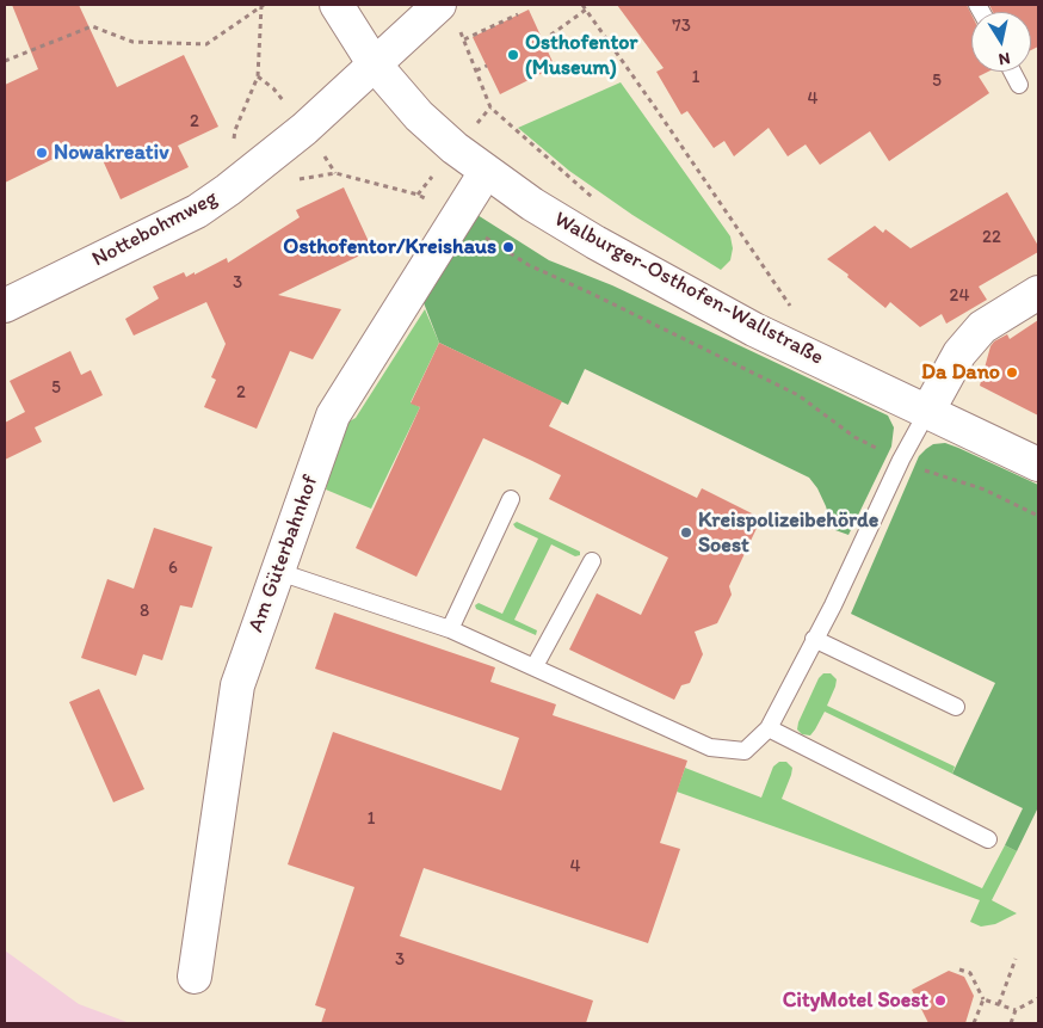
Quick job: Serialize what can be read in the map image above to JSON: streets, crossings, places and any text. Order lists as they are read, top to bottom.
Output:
{
  "streets": {
    "street": ["Nottebohmweg", "Walburger-Osthofen-Wallstraße", "Am Güterbahnhof"]
  },
  "crossings": [
    ["Nottebohmweg", "Walburger-Osthofen-Wallstraße"],
    ["Walburger-Osthofen-Wallstraße", "Am Güterbahnhof"]
  ],
  "places": [
    "Osthofentor (Museum)",
    "Nowakreativ",
    "Osthofentor/Kreishaus",
    "Da Dano",
    "Kreispolizeibehörde Soest",
    "CityMotel Soest"
  ],
  "house_numbers": [
    "73",
    "1",
    "5",
    "4",
    "2",
    "22",
    "3",
    "24",
    "5",
    "2",
    "6",
    "8",
    "1",
    "4",
    "3"
  ],
  "north": "bottom"
}
